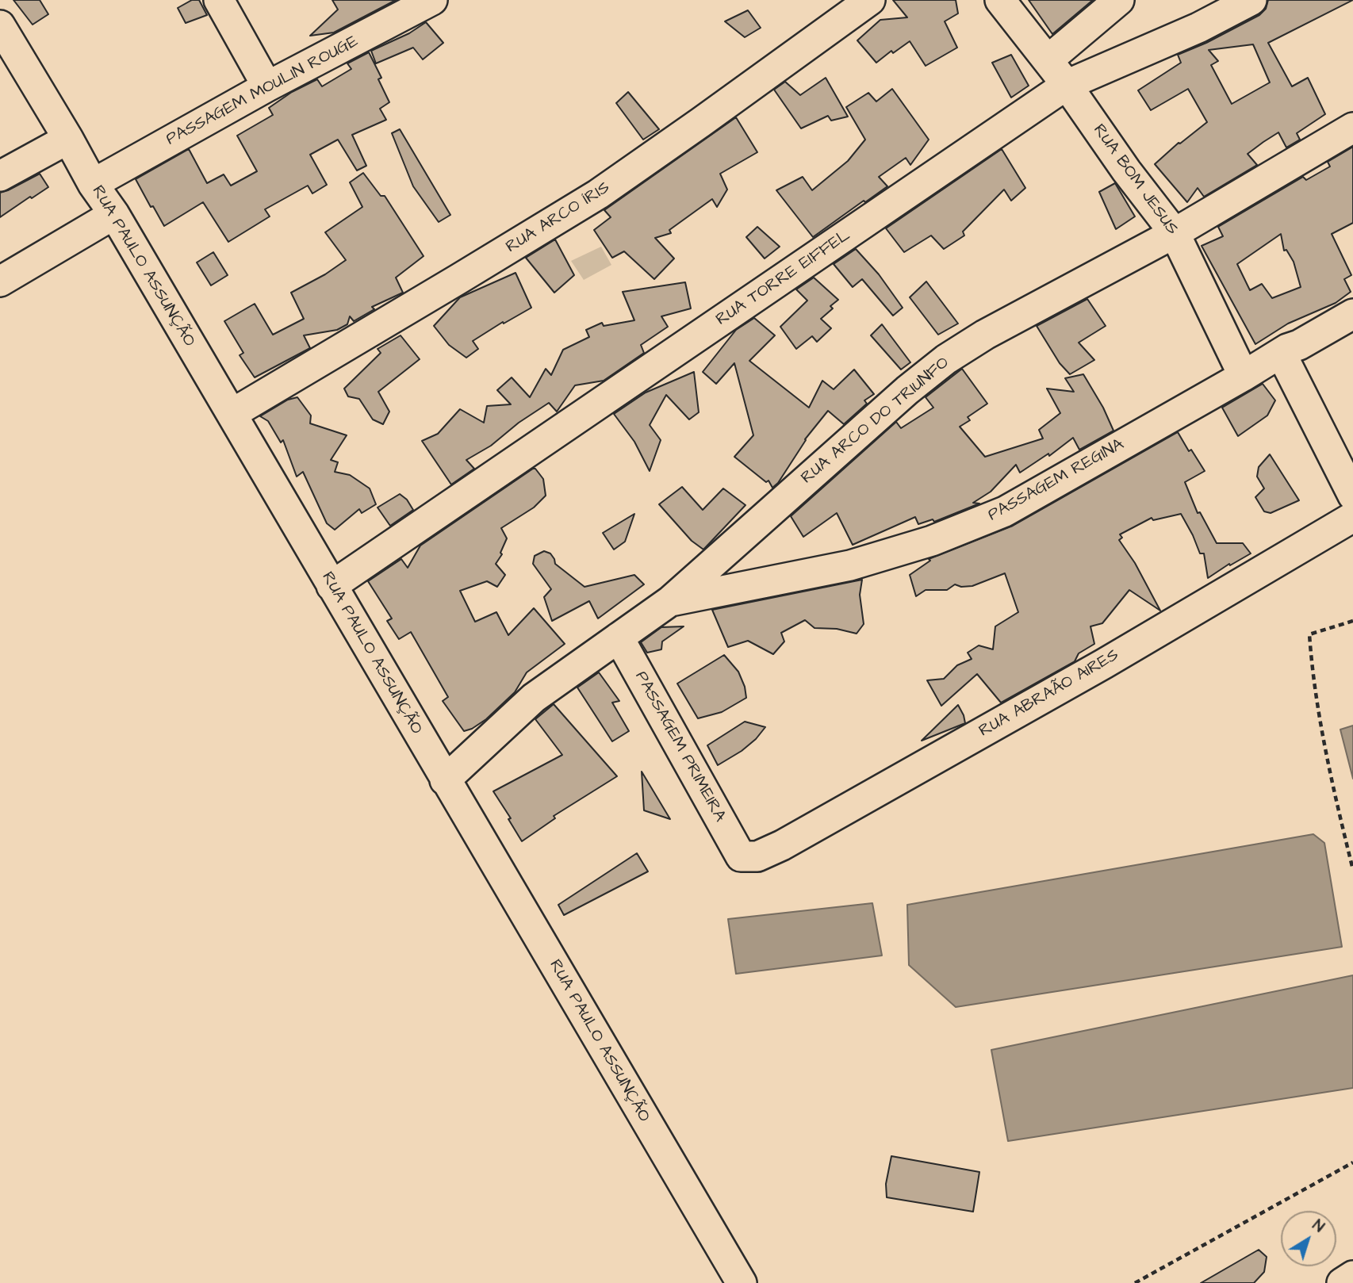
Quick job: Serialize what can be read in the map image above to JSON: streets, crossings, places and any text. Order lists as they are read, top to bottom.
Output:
{
  "streets": {
    "street": [
      "PASSAGEM MOULIN ROUGE",
      "RUA BOM JESUS",
      "RUA ARCO ÍRIS",
      "RUA PAULO ASSUNÇÃO",
      "RUA TORRE EIFFEL",
      "RUA ARCO DO TRIUNFO",
      "PASSAGEM REGINA",
      "RUA ABRAÃO AIRES",
      "PASSAGEM PRIMEIRA"
    ]
  },
  "crossings": [
    ["PASSAGEM MOULIN ROUGE", "RUA PAULO ASSUNÇÃO"],
    ["RUA BOM JESUS", "RUA TORRE EIFFEL"],
    ["RUA BOM JESUS", "RUA ARCO DO TRIUNFO"],
    ["RUA BOM JESUS", "PASSAGEM REGINA"],
    ["RUA ARCO ÍRIS", "RUA PAULO ASSUNÇÃO"],
    ["RUA PAULO ASSUNÇÃO", "RUA TORRE EIFFEL"],
    ["RUA PAULO ASSUNÇÃO", "RUA ARCO DO TRIUNFO"],
    ["RUA ARCO DO TRIUNFO", "PASSAGEM REGINA"],
    ["RUA ARCO DO TRIUNFO", "PASSAGEM PRIMEIRA"],
    ["RUA ABRAÃO AIRES", "PASSAGEM PRIMEIRA"]
  ],
  "north": "top right"
}
